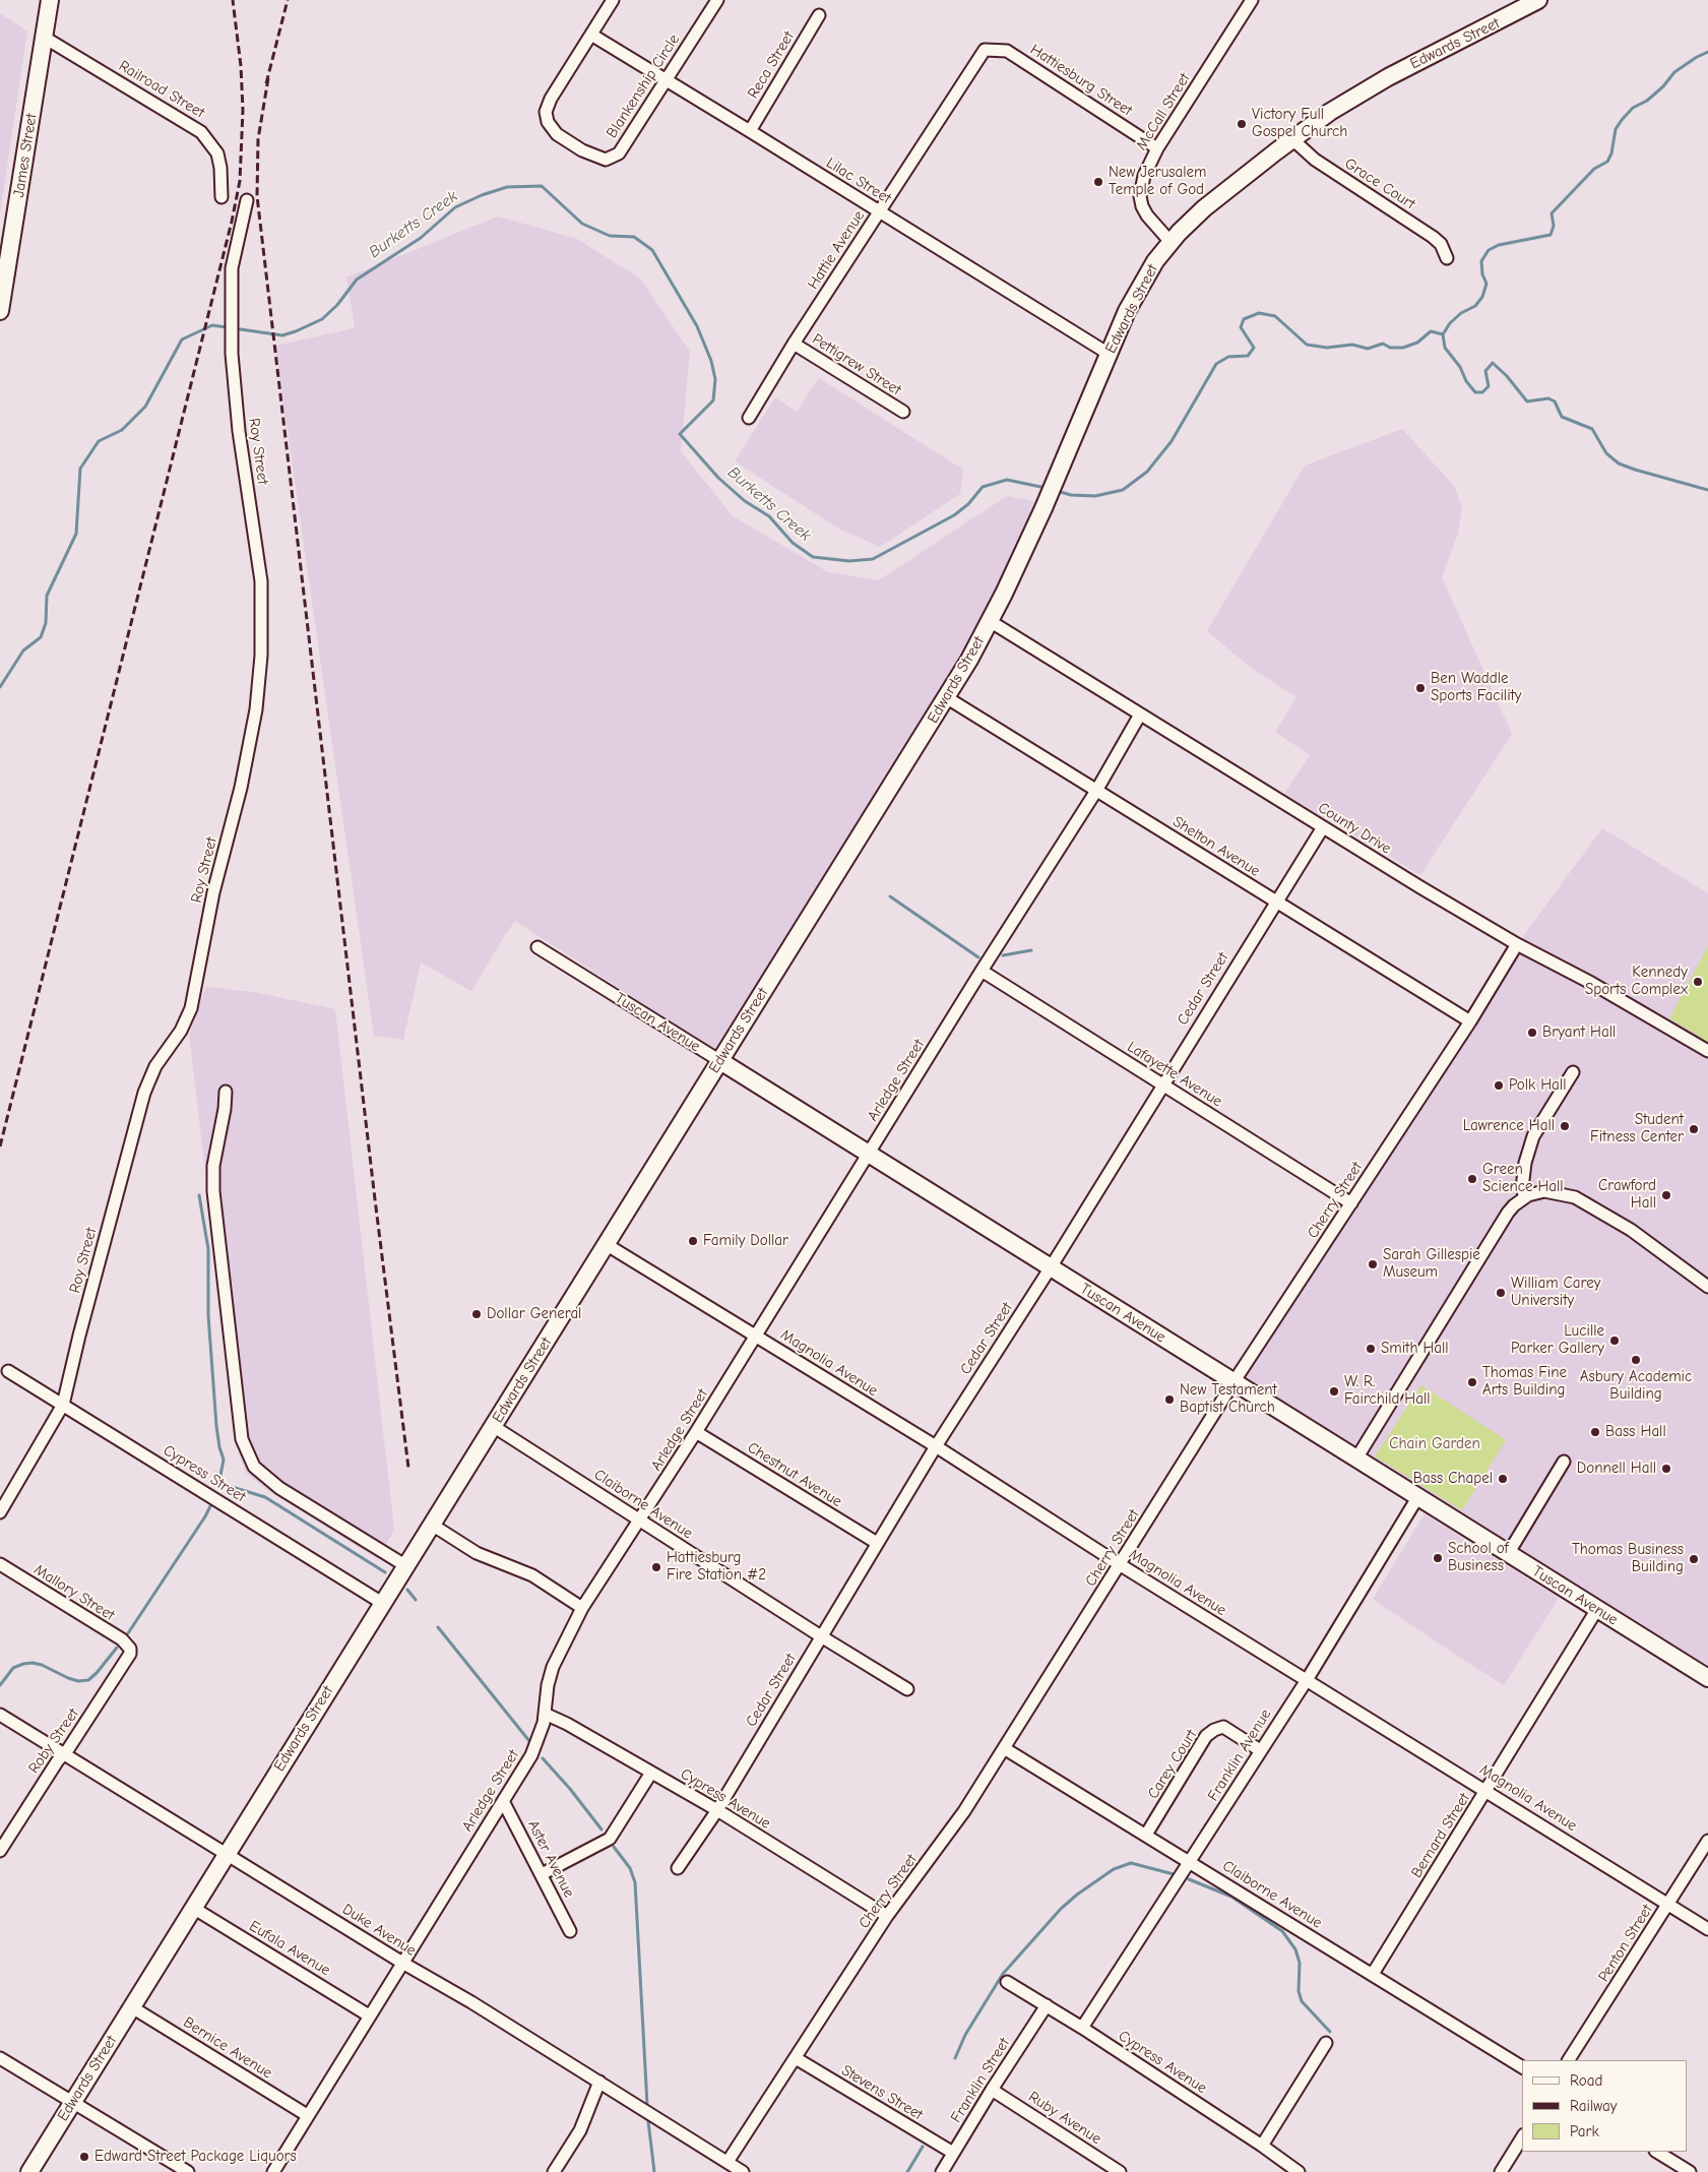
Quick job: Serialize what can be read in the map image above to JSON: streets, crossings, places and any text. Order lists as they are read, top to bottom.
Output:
{
  "streets": {
    "main road": ["Edwards Street", "James Street", "Tuscan Avenue"],
    "street": [
      "Reca Street",
      "Hattiesburg Street",
      "Blankenship Circle",
      "Railroad Street",
      "McCall Street",
      "Lilac Street",
      "Grace Court",
      "Hattie Avenue",
      "Pettigrew Street",
      "Roy Street",
      "County Drive",
      "Shelton Avenue",
      "Cedar Street",
      "Lafayette Avenue",
      "Arledge Street",
      "Cherry Street",
      "Magnolia Avenue",
      "Cypress Street",
      "Chestnut Avenue",
      "Claiborne Avenue",
      "Mallory Street",
      "Roby Street",
      "Franklin Avenue",
      "Carey Court",
      "Cypress Avenue",
      "Bernard Street",
      "Aster Avenue",
      "Duke Avenue",
      "Penton Street",
      "Eufala Avenue",
      "Bernice Avenue",
      "Franklin Street",
      "Stevens Street",
      "Ruby Avenue"
    ]
  },
  "crossings": [
    ["Edwards Street", "McCall Street"],
    ["Edwards Street", "Lilac Street"],
    ["Edwards Street", "Grace Court"],
    ["Edwards Street", "County Drive"],
    ["Edwards Street", "Shelton Avenue"],
    ["Edwards Street", "Tuscan Avenue"],
    ["Edwards Street", "Magnolia Avenue"],
    ["Edwards Street", "Cypress Street"],
    ["Edwards Street", "Claiborne Avenue"],
    ["Edwards Street", "Duke Avenue"],
    ["Edwards Street", "Eufala Avenue"],
    ["Edwards Street", "Bernice Avenue"],
    ["Reca Street", "Lilac Street"],
    ["Hattiesburg Street", "McCall Street"],
    ["Hattiesburg Street", "Hattie Avenue"],
    ["Blankenship Circle", "Lilac Street"],
    ["Railroad Street", "James Street"],
    ["Lilac Street", "Hattie Avenue"],
    ["Hattie Avenue", "Pettigrew Street"],
    ["Roy Street", "Cypress Street"],
    ["County Drive", "Cedar Street"],
    ["County Drive", "Arledge Street"],
    ["County Drive", "Cherry Street"],
    ["Shelton Avenue", "Cedar Street"],
    ["Shelton Avenue", "Arledge Street"],
    ["Shelton Avenue", "Cherry Street"],
    ["Cedar Street", "Tuscan Avenue"],
    ["Cedar Street", "Lafayette Avenue"],
    ["Cedar Street", "Magnolia Avenue"],
    ["Cedar Street", "Chestnut Avenue"],
    ["Cedar Street", "Claiborne Avenue"],
    ["Cedar Street", "Cypress Avenue"],
    ["Tuscan Avenue", "Arledge Street"],
    ["Tuscan Avenue", "Cherry Street"],
    ["Tuscan Avenue", "Franklin Avenue"],
    ["Tuscan Avenue", "Bernard Street"],
    ["Lafayette Avenue", "Arledge Street"],
    ["Lafayette Avenue", "Cherry Street"],
    ["Arledge Street", "Magnolia Avenue"],
    ["Arledge Street", "Chestnut Avenue"],
    ["Arledge Street", "Claiborne Avenue"],
    ["Arledge Street", "Cypress Avenue"],
    ["Arledge Street", "Aster Avenue"],
    ["Arledge Street", "Duke Avenue"],
    ["Arledge Street", "Eufala Avenue"],
    ["Arledge Street", "Bernice Avenue"],
    ["Cherry Street", "Magnolia Avenue"],
    ["Cherry Street", "Claiborne Avenue"],
    ["Cherry Street", "Cypress Avenue"],
    ["Cherry Street", "Duke Avenue"],
    ["Cherry Street", "Stevens Street"],
    ["Magnolia Avenue", "Franklin Avenue"],
    ["Magnolia Avenue", "Bernard Street"],
    ["Magnolia Avenue", "Penton Street"],
    ["Claiborne Avenue", "Franklin Avenue"],
    ["Claiborne Avenue", "Carey Court"],
    ["Claiborne Avenue", "Bernard Street"],
    ["Mallory Street", "Roby Street"],
    ["Roby Street", "Duke Avenue"],
    ["Franklin Avenue", "Carey Court"],
    ["Franklin Avenue", "Cypress Avenue"],
    ["Cypress Avenue", "Franklin Street"],
    ["Franklin Street", "Stevens Street"],
    ["Franklin Street", "Ruby Avenue"]
  ],
  "water": ["Burketts Creek"],
  "parks": ["Chain Garden"],
  "places": [
    "Victory Full Gospel Church",
    "New Jerusalem Temple of God",
    "Ben Waddle Sports Facility",
    "Kennedy Sports Complex",
    "Bryant Hall",
    "Polk Hall",
    "Lawrence Hall",
    "Student Fitness Center",
    "Green Science Hall",
    "Crawford Hall",
    "Family Dollar",
    "Sarah Gillespie Museum",
    "William Carey University",
    "Dollar General",
    "Lucille Parker Gallery",
    "Smith Hall",
    "Asbury Academic Building",
    "Thomas Fine Arts Building",
    "W. R. Fairchild Hall",
    "New Testament Baptist Church",
    "Bass Hall",
    "Donnell Hall",
    "Bass Chapel",
    "School of Business",
    "Thomas Business Building",
    "Hattiesburg Fire Station #2",
    "Edward Street Package Liquors"
  ],
  "legend": ["Road", "Railway", "Park"]
}
